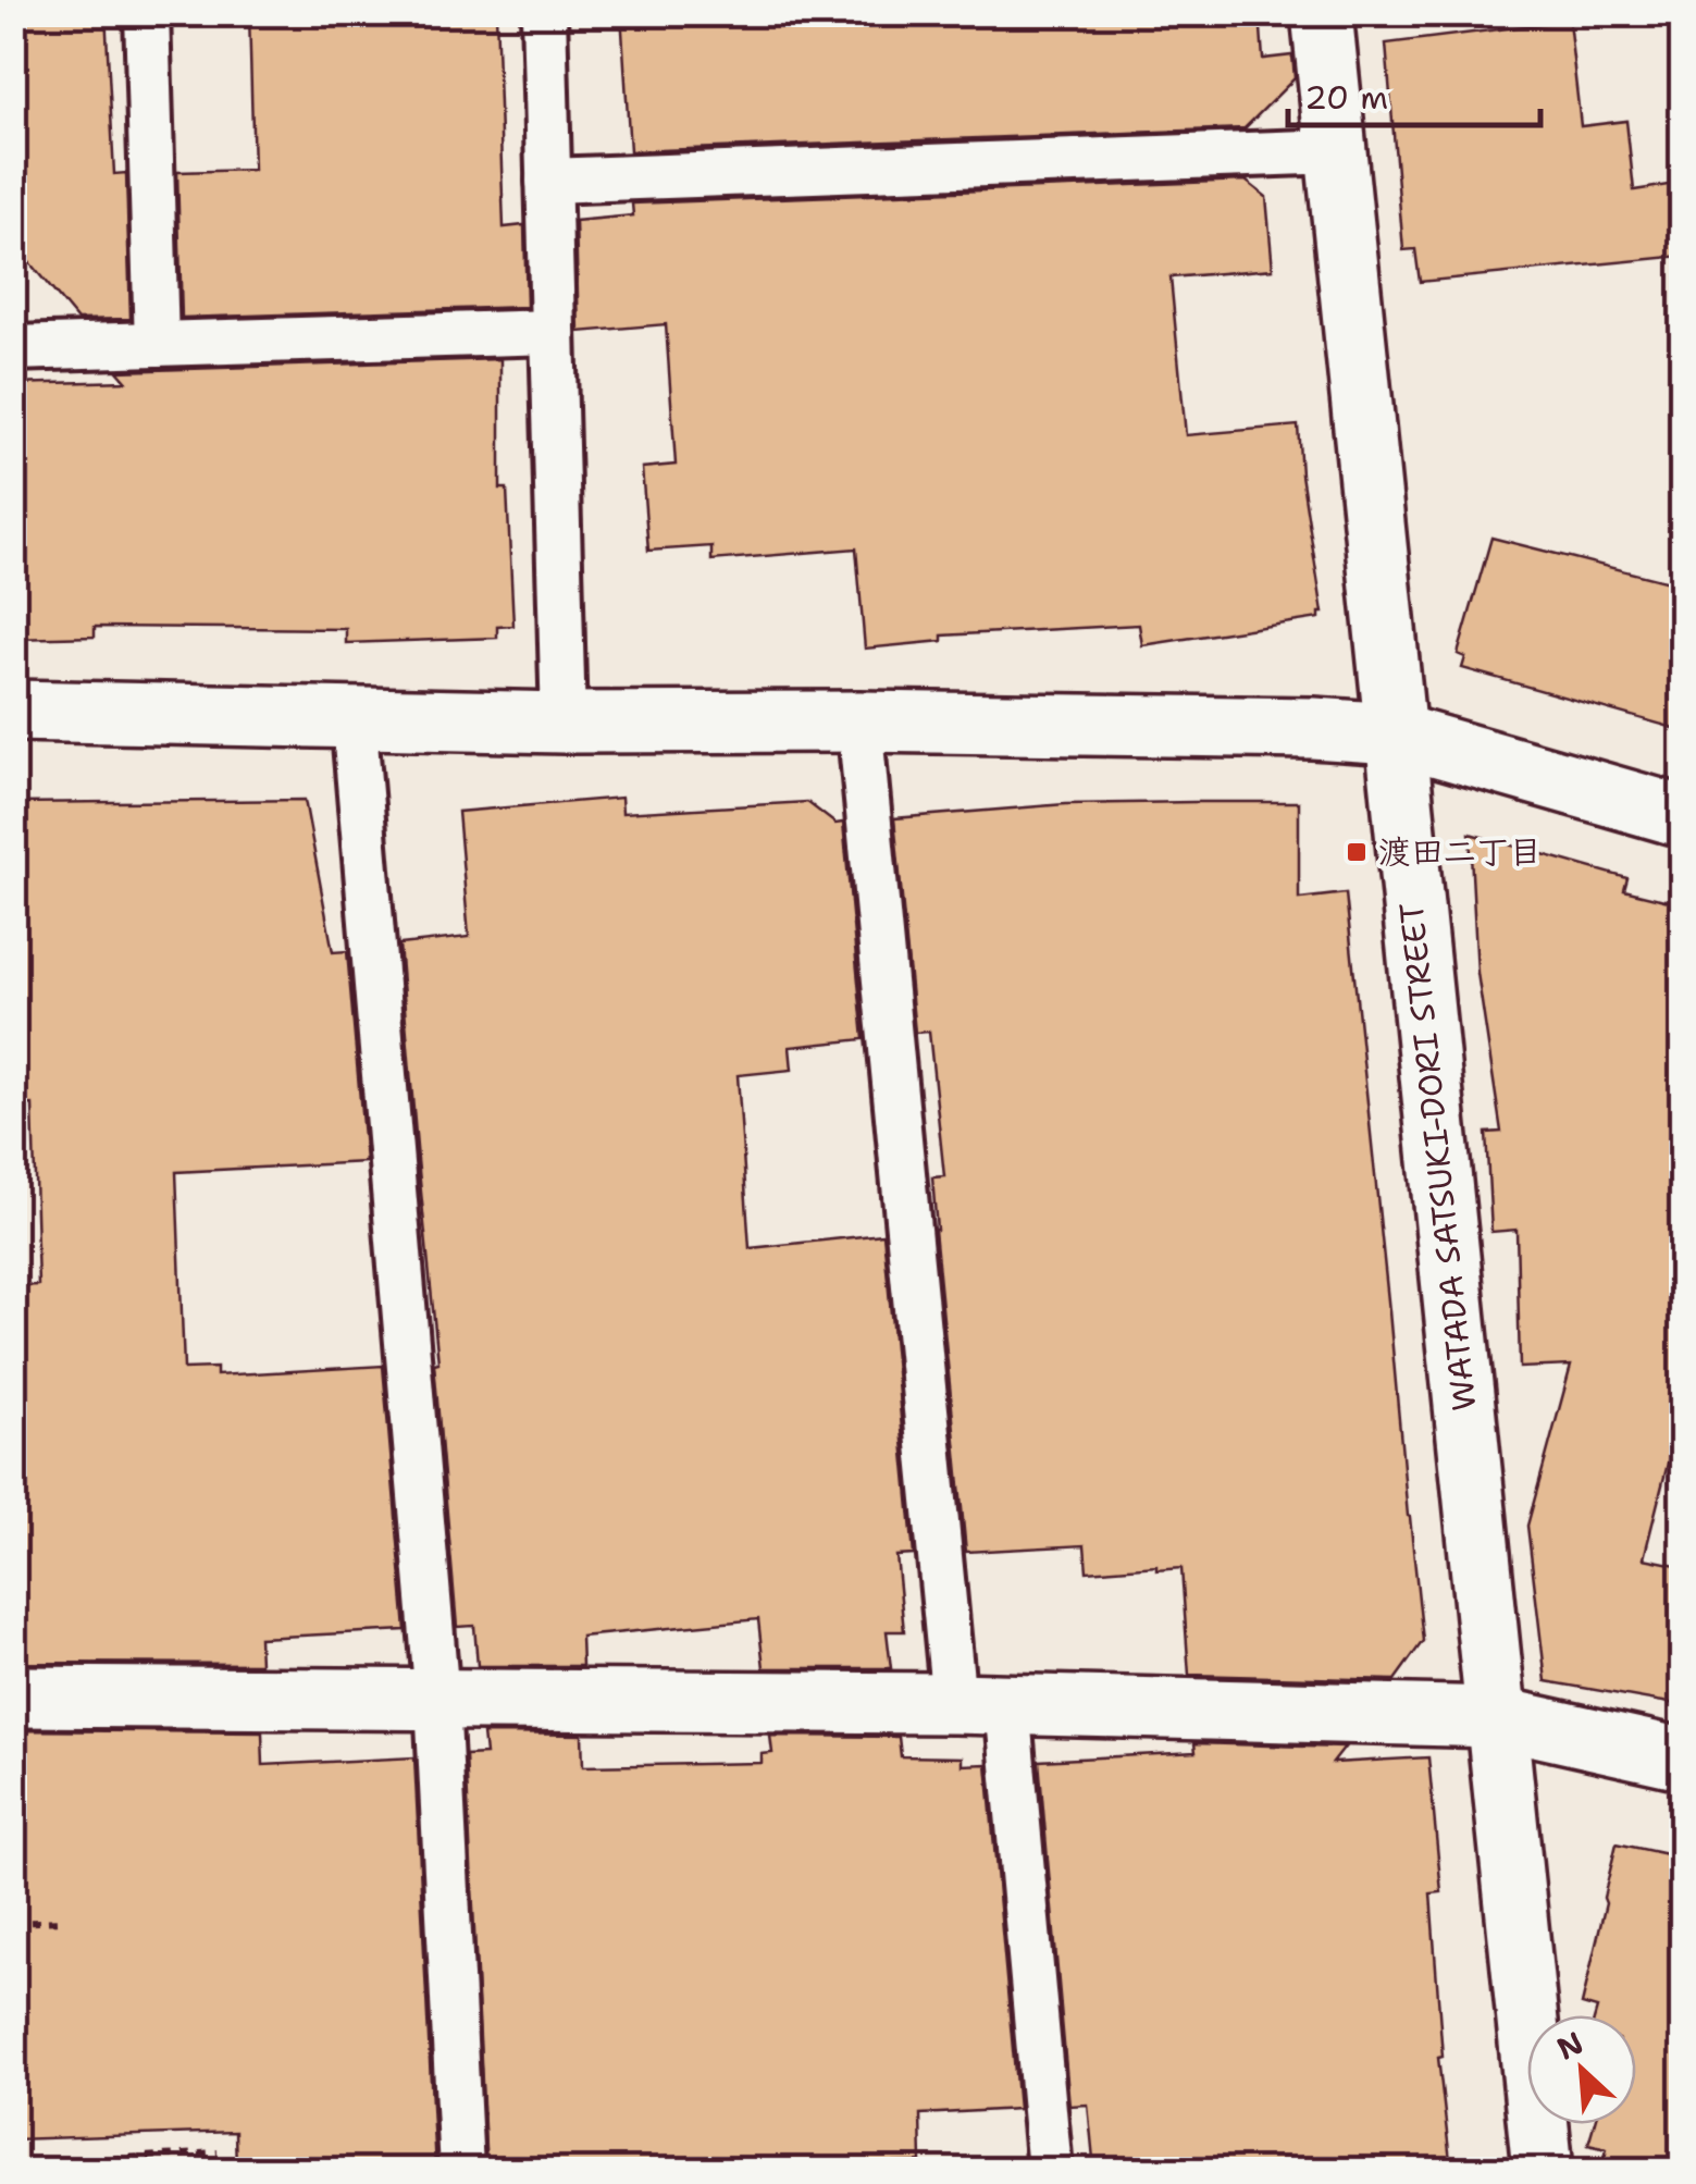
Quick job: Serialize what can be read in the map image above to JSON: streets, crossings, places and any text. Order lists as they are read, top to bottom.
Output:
{
  "streets": {
    "street": ["WATADA SATSUKI-DORI STREET"]
  },
  "places": {
    "transit": ["渡田二丁目"]
  },
  "scale_bar": "20 m",
  "north": "top left"
}
